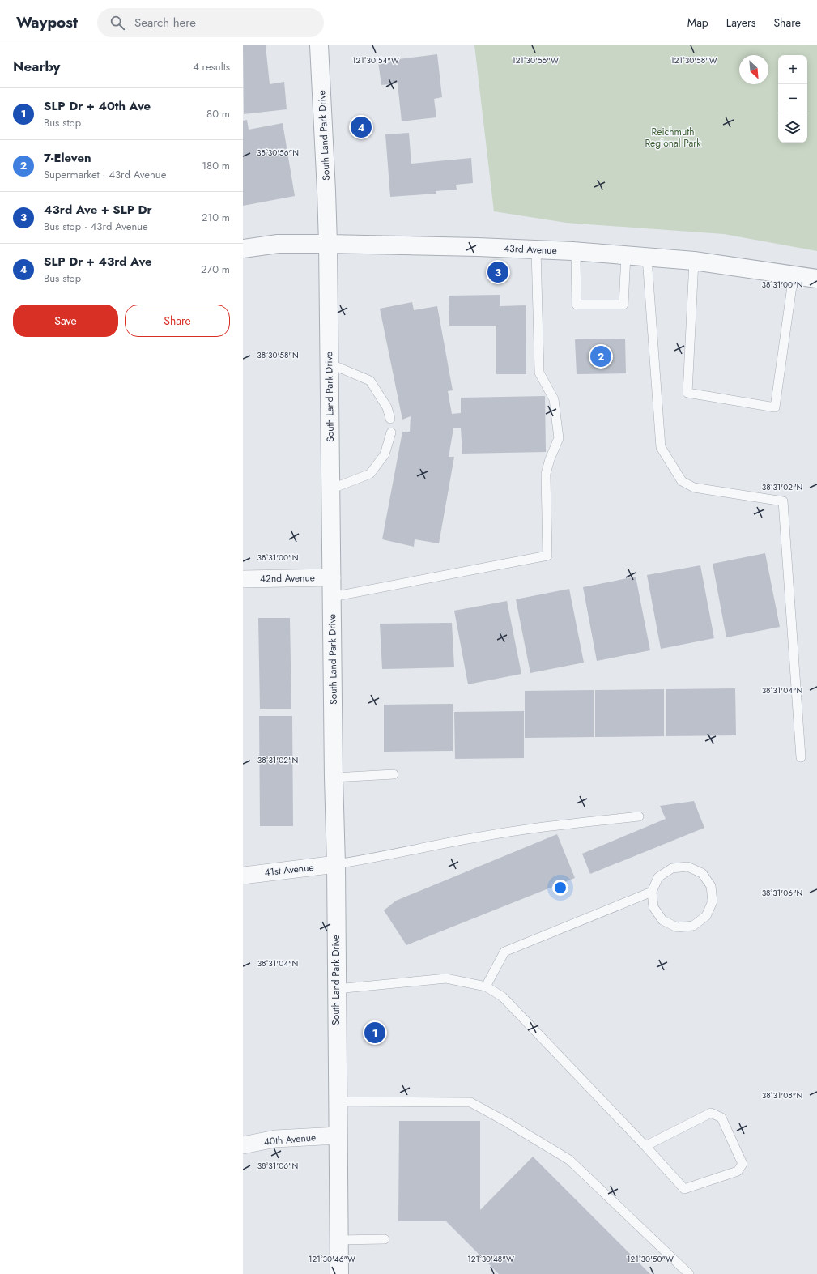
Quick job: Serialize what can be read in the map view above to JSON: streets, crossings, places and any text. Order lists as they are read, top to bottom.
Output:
{
  "streets": {
    "street": [
      "South Land Park Drive",
      "43rd Avenue",
      "42nd Avenue",
      "41st Avenue",
      "40th Avenue"
    ]
  },
  "crossings": [
    ["South Land Park Drive", "43rd Avenue"],
    ["South Land Park Drive", "42nd Avenue"],
    ["South Land Park Drive", "41st Avenue"],
    ["South Land Park Drive", "40th Avenue"]
  ],
  "parks": ["Reichmuth Regional Park"],
  "north": "bottom right",
  "page": {
    "header": "Waypost",
    "search": "Search here",
    "nav": ["Map", "Layers", "Share"],
    "heading": ["Nearby", "4 results"],
    "map_buttons": ["+", "−"],
    "list": [
      {
        "mark": "1",
        "name": "SLP Dr + 40th Ave",
        "note": "Bus stop",
        "value": "80 m"
      },
      {
        "mark": "2",
        "name": "7-Eleven",
        "note": "Supermarket · 43rd Avenue",
        "value": "180 m"
      },
      {
        "mark": "3",
        "name": "43rd Ave + SLP Dr",
        "note": "Bus stop · 43rd Avenue",
        "value": "210 m"
      },
      {
        "mark": "4",
        "name": "SLP Dr + 43rd Ave",
        "note": "Bus stop",
        "value": "270 m"
      }
    ],
    "pins": [
      "4",
      "3",
      "2",
      "1"
    ],
    "buttons": ["Save", "Share"]
  },
  "coordinates": [
    "121°30'54\"W",
    "121°30'56\"W",
    "121°30'58\"W",
    "38°30'56\"N",
    "38°31'00\"N",
    "38°30'58\"N",
    "38°31'02\"N",
    "38°31'04\"N",
    "38°31'06\"N",
    "38°31'08\"N",
    "121°30'46\"W",
    "121°30'48\"W",
    "121°30'50\"W"
  ]
}
